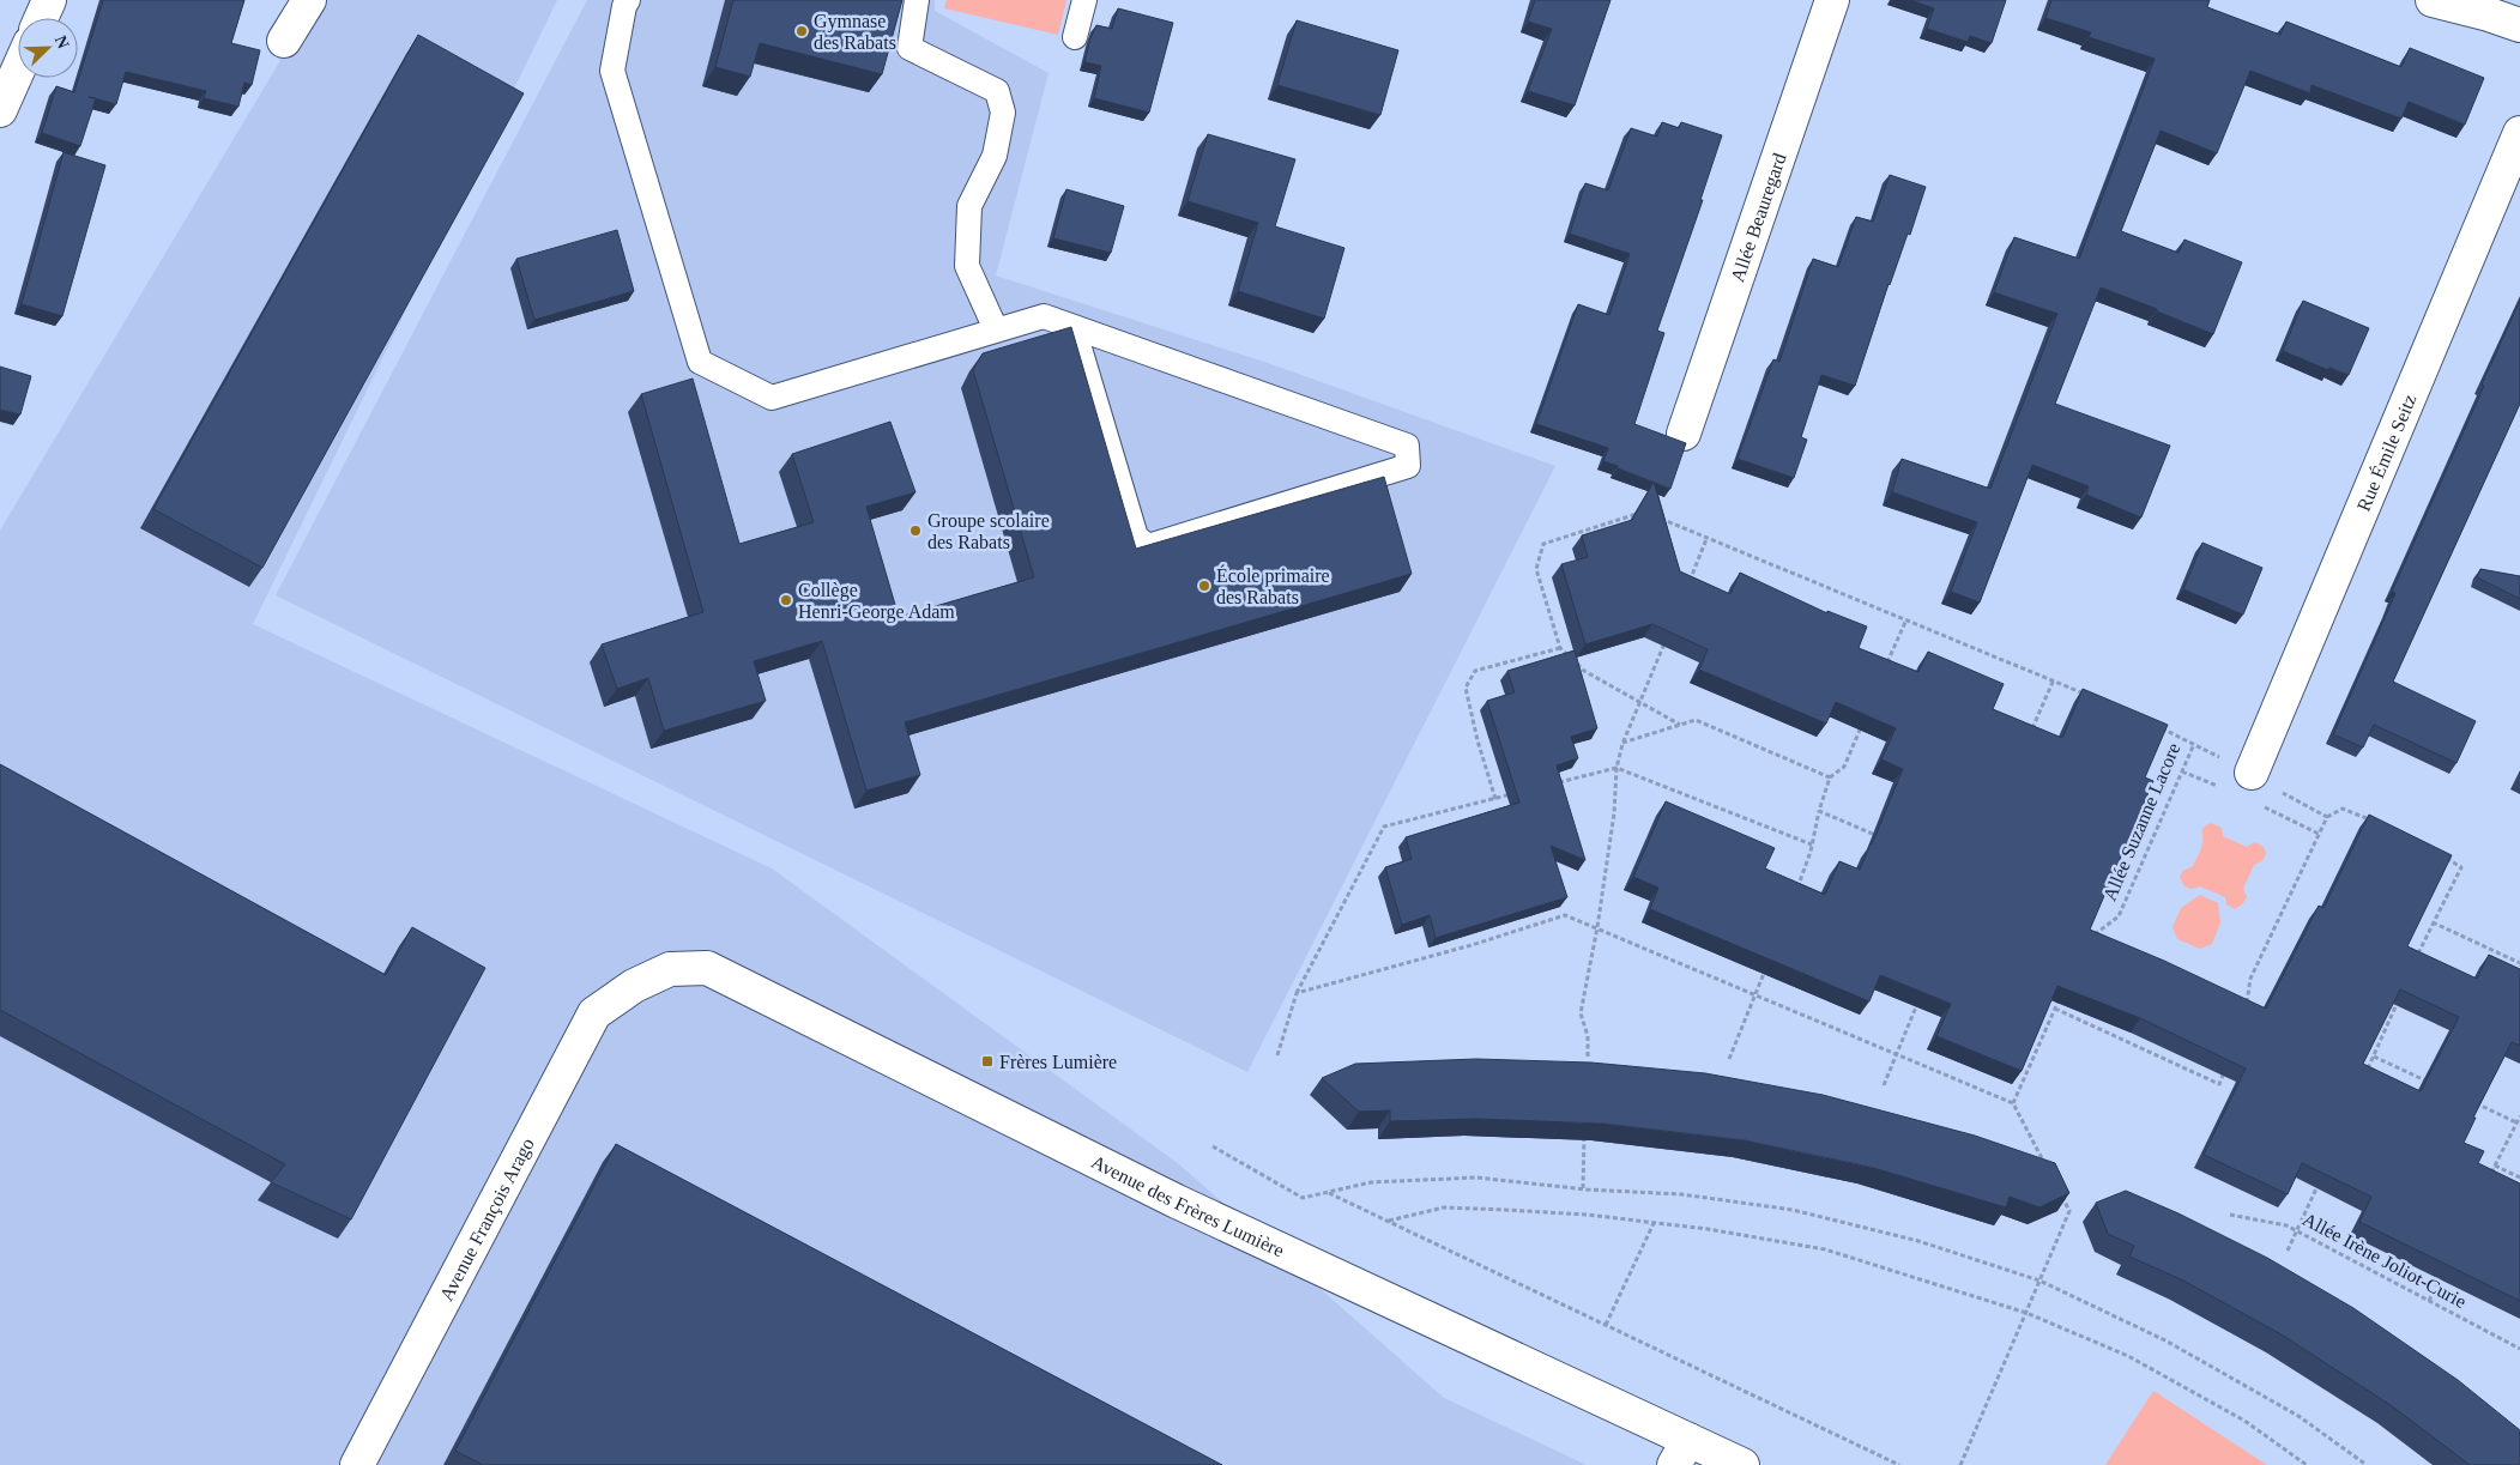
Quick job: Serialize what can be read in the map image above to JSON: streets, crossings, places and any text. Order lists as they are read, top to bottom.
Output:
{
  "streets": {
    "street": [
      "Allée Beauregard",
      "Rue Émile Seitz",
      "Avenue des Frères Lumière",
      "Avenue François Arago"
    ],
    "path": ["Allée Suzanne Lacore", "Allée Irène Joliot-Curie"]
  },
  "crossings": [
    ["Avenue des Frères Lumière", "Avenue François Arago"]
  ],
  "places": {
    "other": [
      "Gymnase des Rabats",
      "Groupe scolaire des Rabats",
      "École primaire des Rabats",
      "Collège Henri-George Adam"
    ],
    "transit": ["Frères Lumière"]
  },
  "north": "top right"
}
